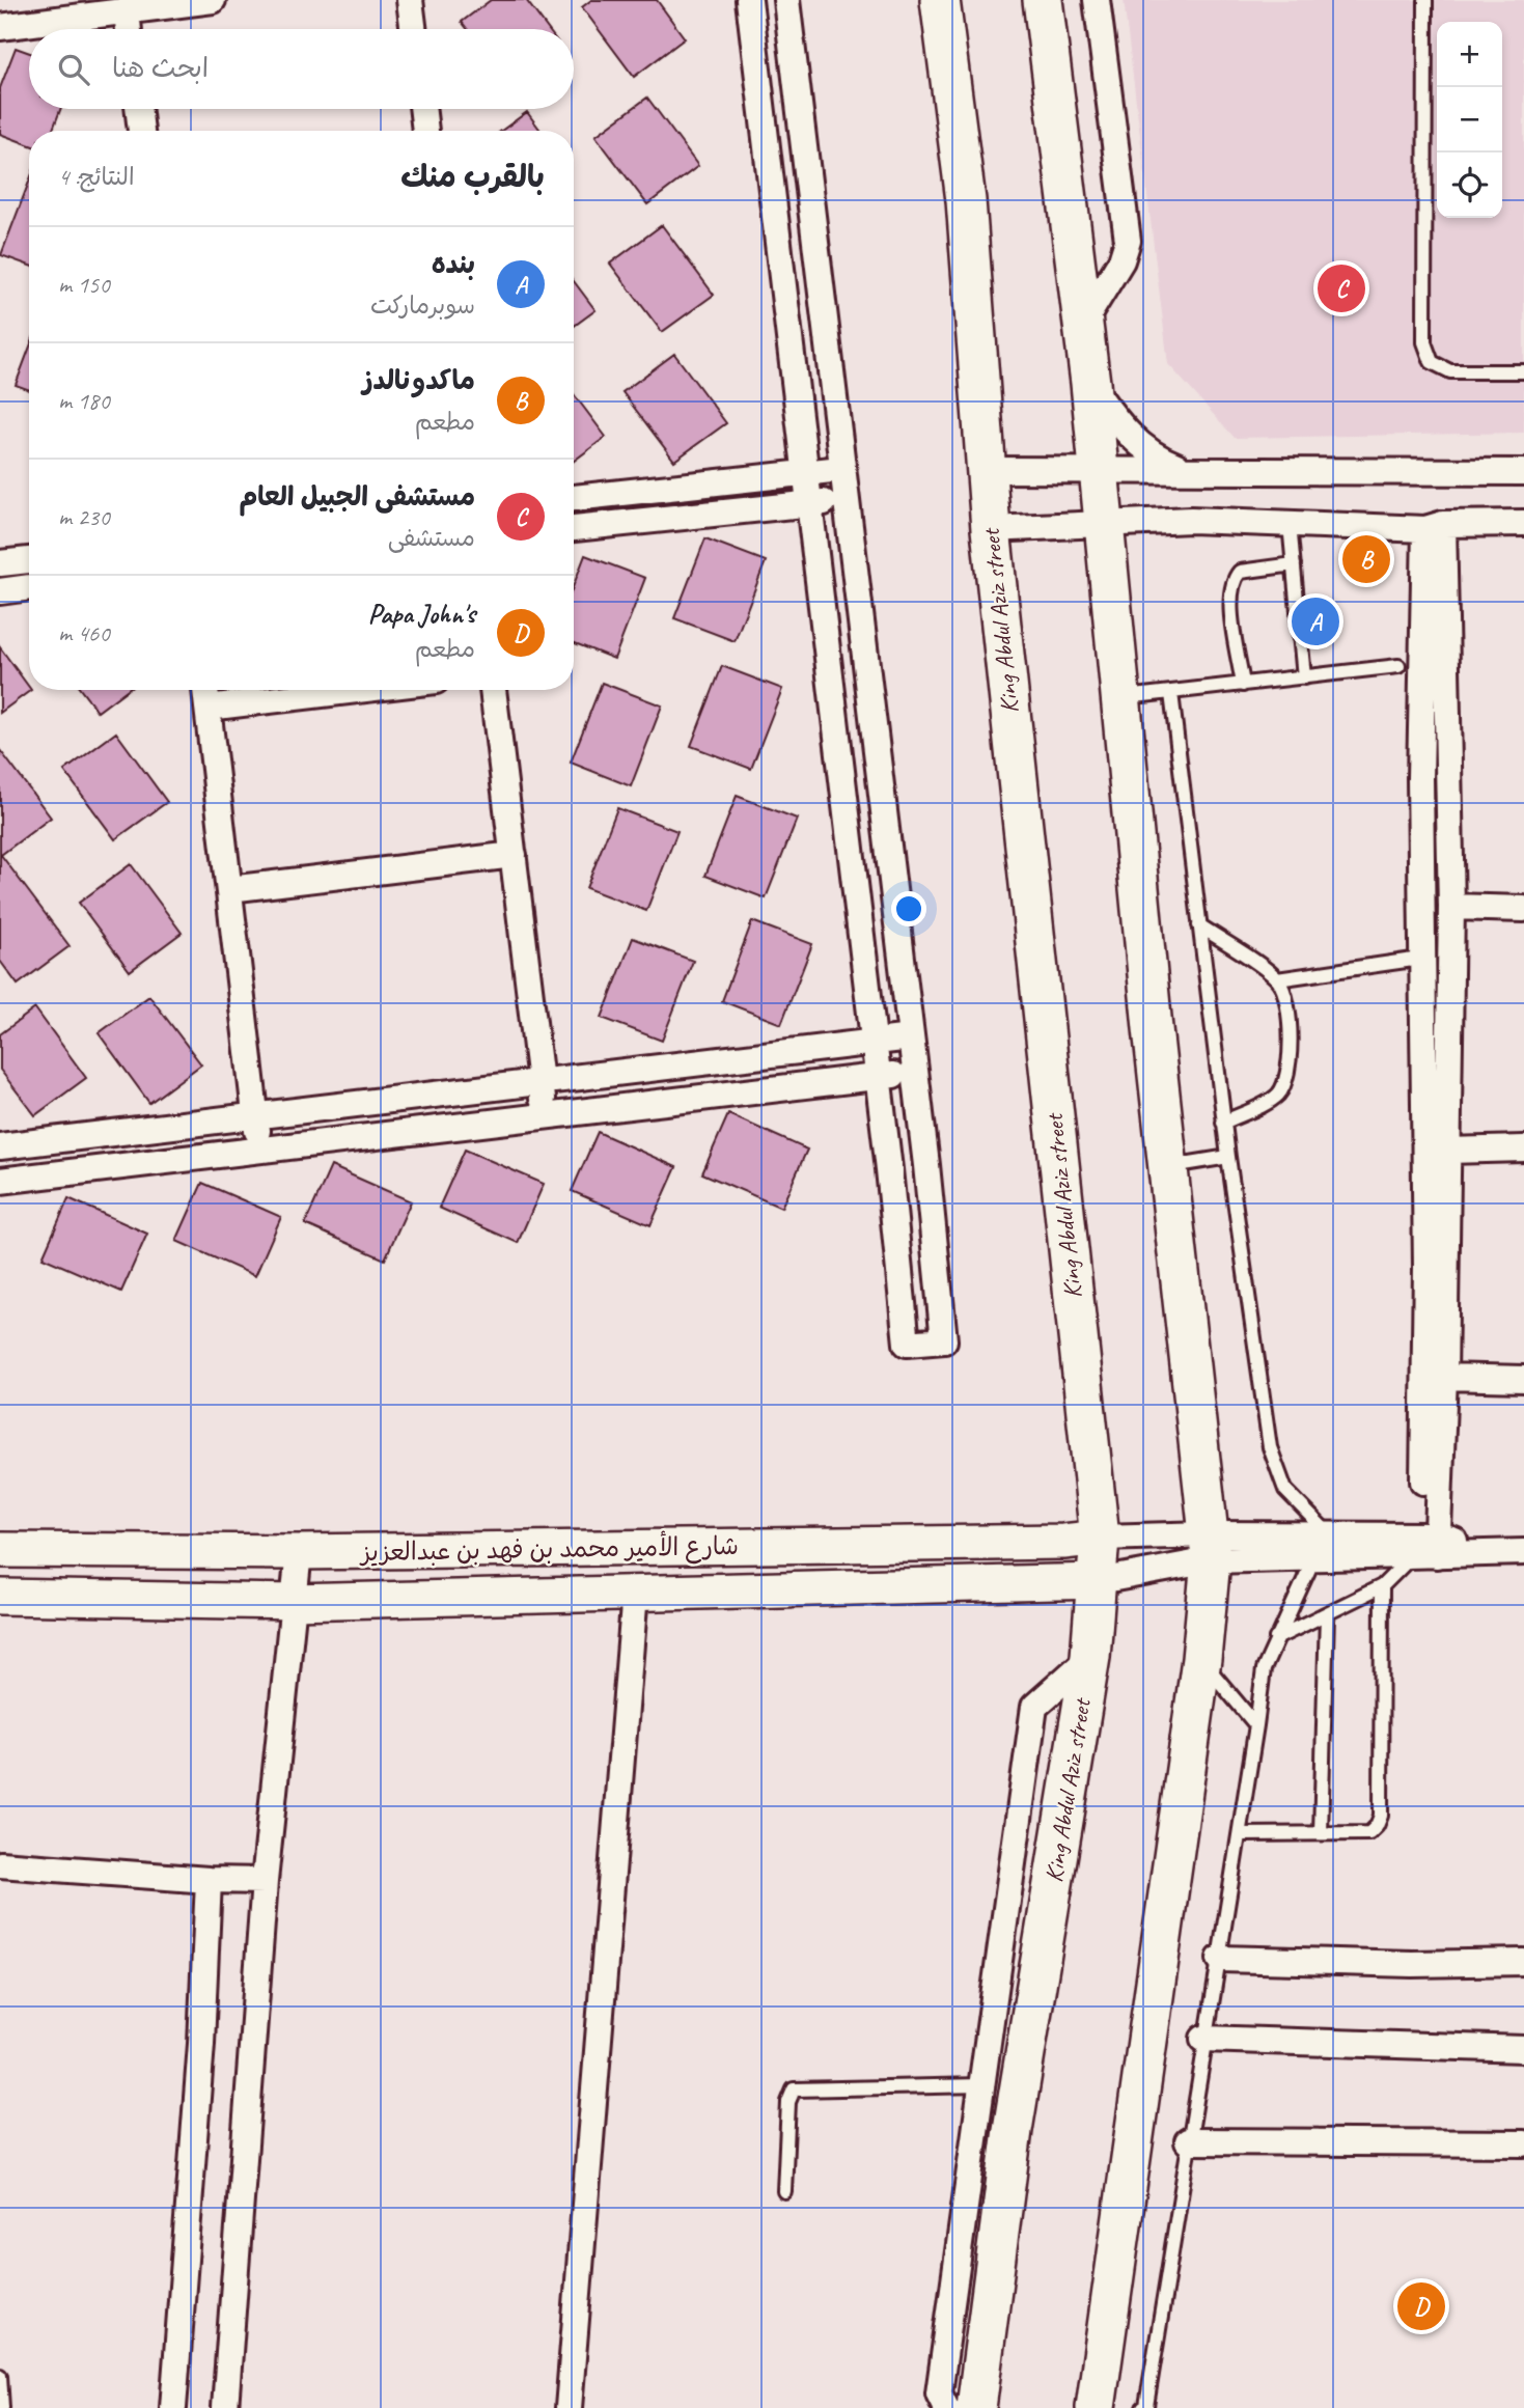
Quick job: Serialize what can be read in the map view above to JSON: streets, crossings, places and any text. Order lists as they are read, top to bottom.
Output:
{
  "streets": {
    "main road": ["King Abdul Aziz street", "شارع الأمير محمد بن فهد بن عبدالعزيز"]
  },
  "crossings": [
    ["King Abdul Aziz street", "شارع الأمير محمد بن فهد بن عبدالعزيز"]
  ],
  "page": {
    "map_buttons": ["+", "−"],
    "search": "ابحث هنا",
    "heading": ["بالقرب منك", "النتائج: 4"],
    "list": [
      {
        "mark": "A",
        "name": "بنده",
        "note": "سوبرماركت",
        "value": "150 m"
      },
      {
        "mark": "B",
        "name": "ماكدونالدز",
        "note": "مطعم",
        "value": "180 m"
      },
      {
        "mark": "C",
        "name": "مستشفى الجبيل العام",
        "note": "مستشفى",
        "value": "230 m"
      },
      {
        "mark": "D",
        "name": "Papa John's",
        "note": "مطعم",
        "value": "460 m"
      }
    ],
    "pins": [
      "C",
      "B",
      "A",
      "D"
    ]
  }
}
